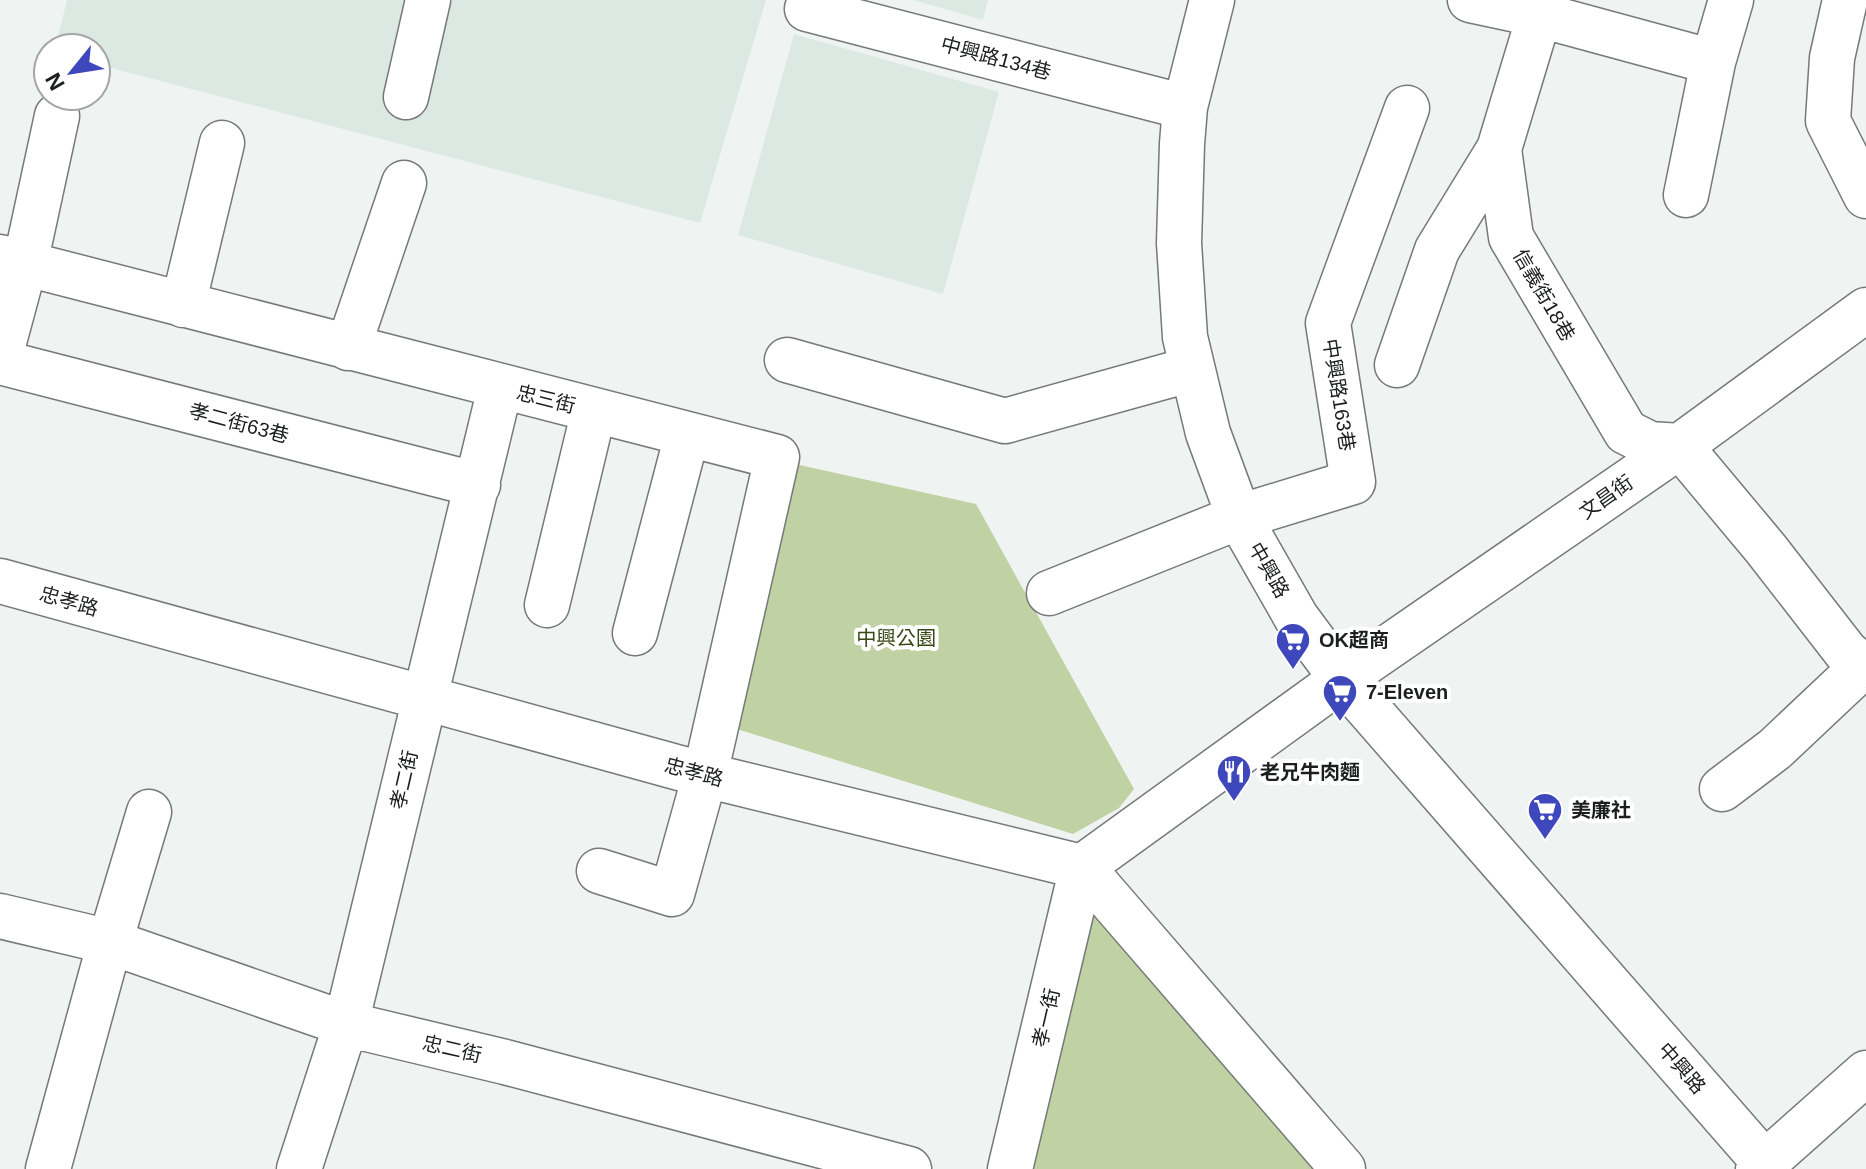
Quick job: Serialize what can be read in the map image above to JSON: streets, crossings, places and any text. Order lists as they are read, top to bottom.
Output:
{
  "streets": {
    "street": [
      "中興路134巷",
      "信義街18巷",
      "中興路163巷",
      "忠三街",
      "孝二街63巷",
      "文昌街",
      "中興路",
      "忠孝路",
      "孝二街",
      "孝一街",
      "忠二街"
    ]
  },
  "crossings": [
    ["中興路134巷", "中興路"],
    ["信義街18巷", "文昌街"],
    ["中興路163巷", "中興路"],
    ["忠三街", "忠孝路"],
    ["忠三街", "孝二街"],
    ["孝二街63巷", "孝二街"],
    ["文昌街", "中興路"],
    ["忠孝路", "孝二街"],
    ["忠孝路", "孝一街"],
    ["孝二街", "忠二街"]
  ],
  "parks": ["中興公園"],
  "places": {
    "supermarket": ["OK超商", "7-Eleven", "美廉社"],
    "restaurant": ["老兄牛肉麵"]
  },
  "north": "bottom left"
}
